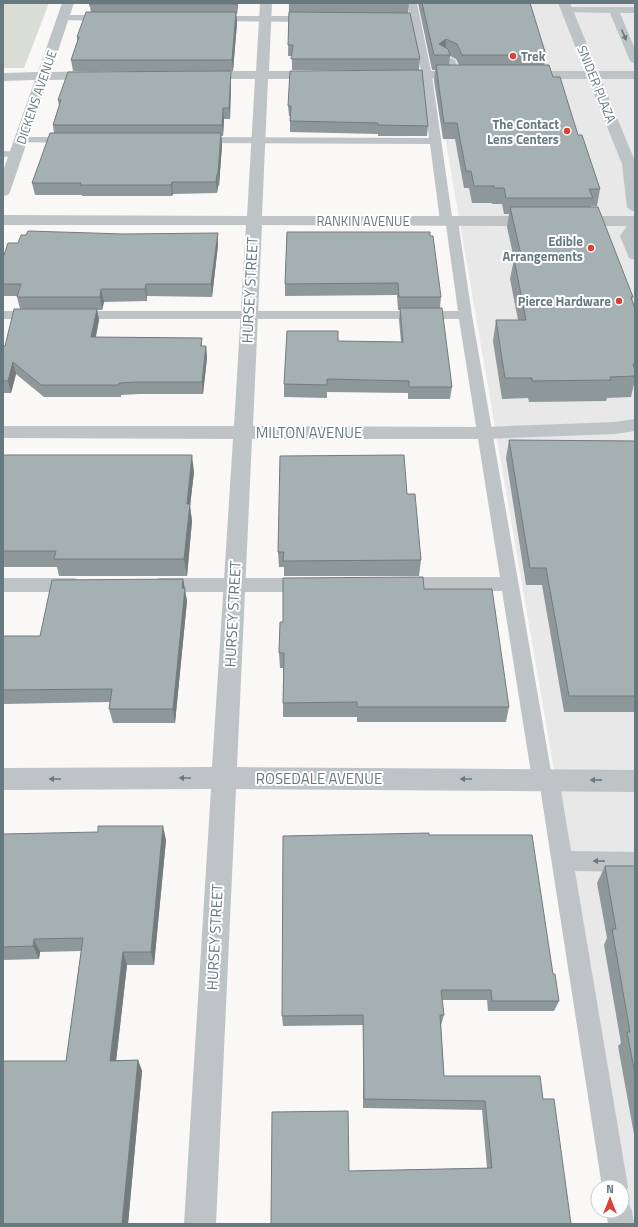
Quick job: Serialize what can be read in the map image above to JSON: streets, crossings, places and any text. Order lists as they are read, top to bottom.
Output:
{
  "streets": {
    "street": [
      "SNIDER PLAZA",
      "DICKENS AVENUE",
      "RANKIN AVENUE",
      "HURSEY STREET",
      "MILTON AVENUE",
      "ROSEDALE AVENUE"
    ]
  },
  "crossings": [
    ["RANKIN AVENUE", "HURSEY STREET"],
    ["HURSEY STREET", "MILTON AVENUE"],
    ["HURSEY STREET", "ROSEDALE AVENUE"]
  ],
  "one_way": ["ROSEDALE AVENUE"],
  "places": [
    "Trek",
    "The Contact Lens Centers",
    "Edible Arrangements",
    "Pierce Hardware"
  ],
  "north": "top"
}
